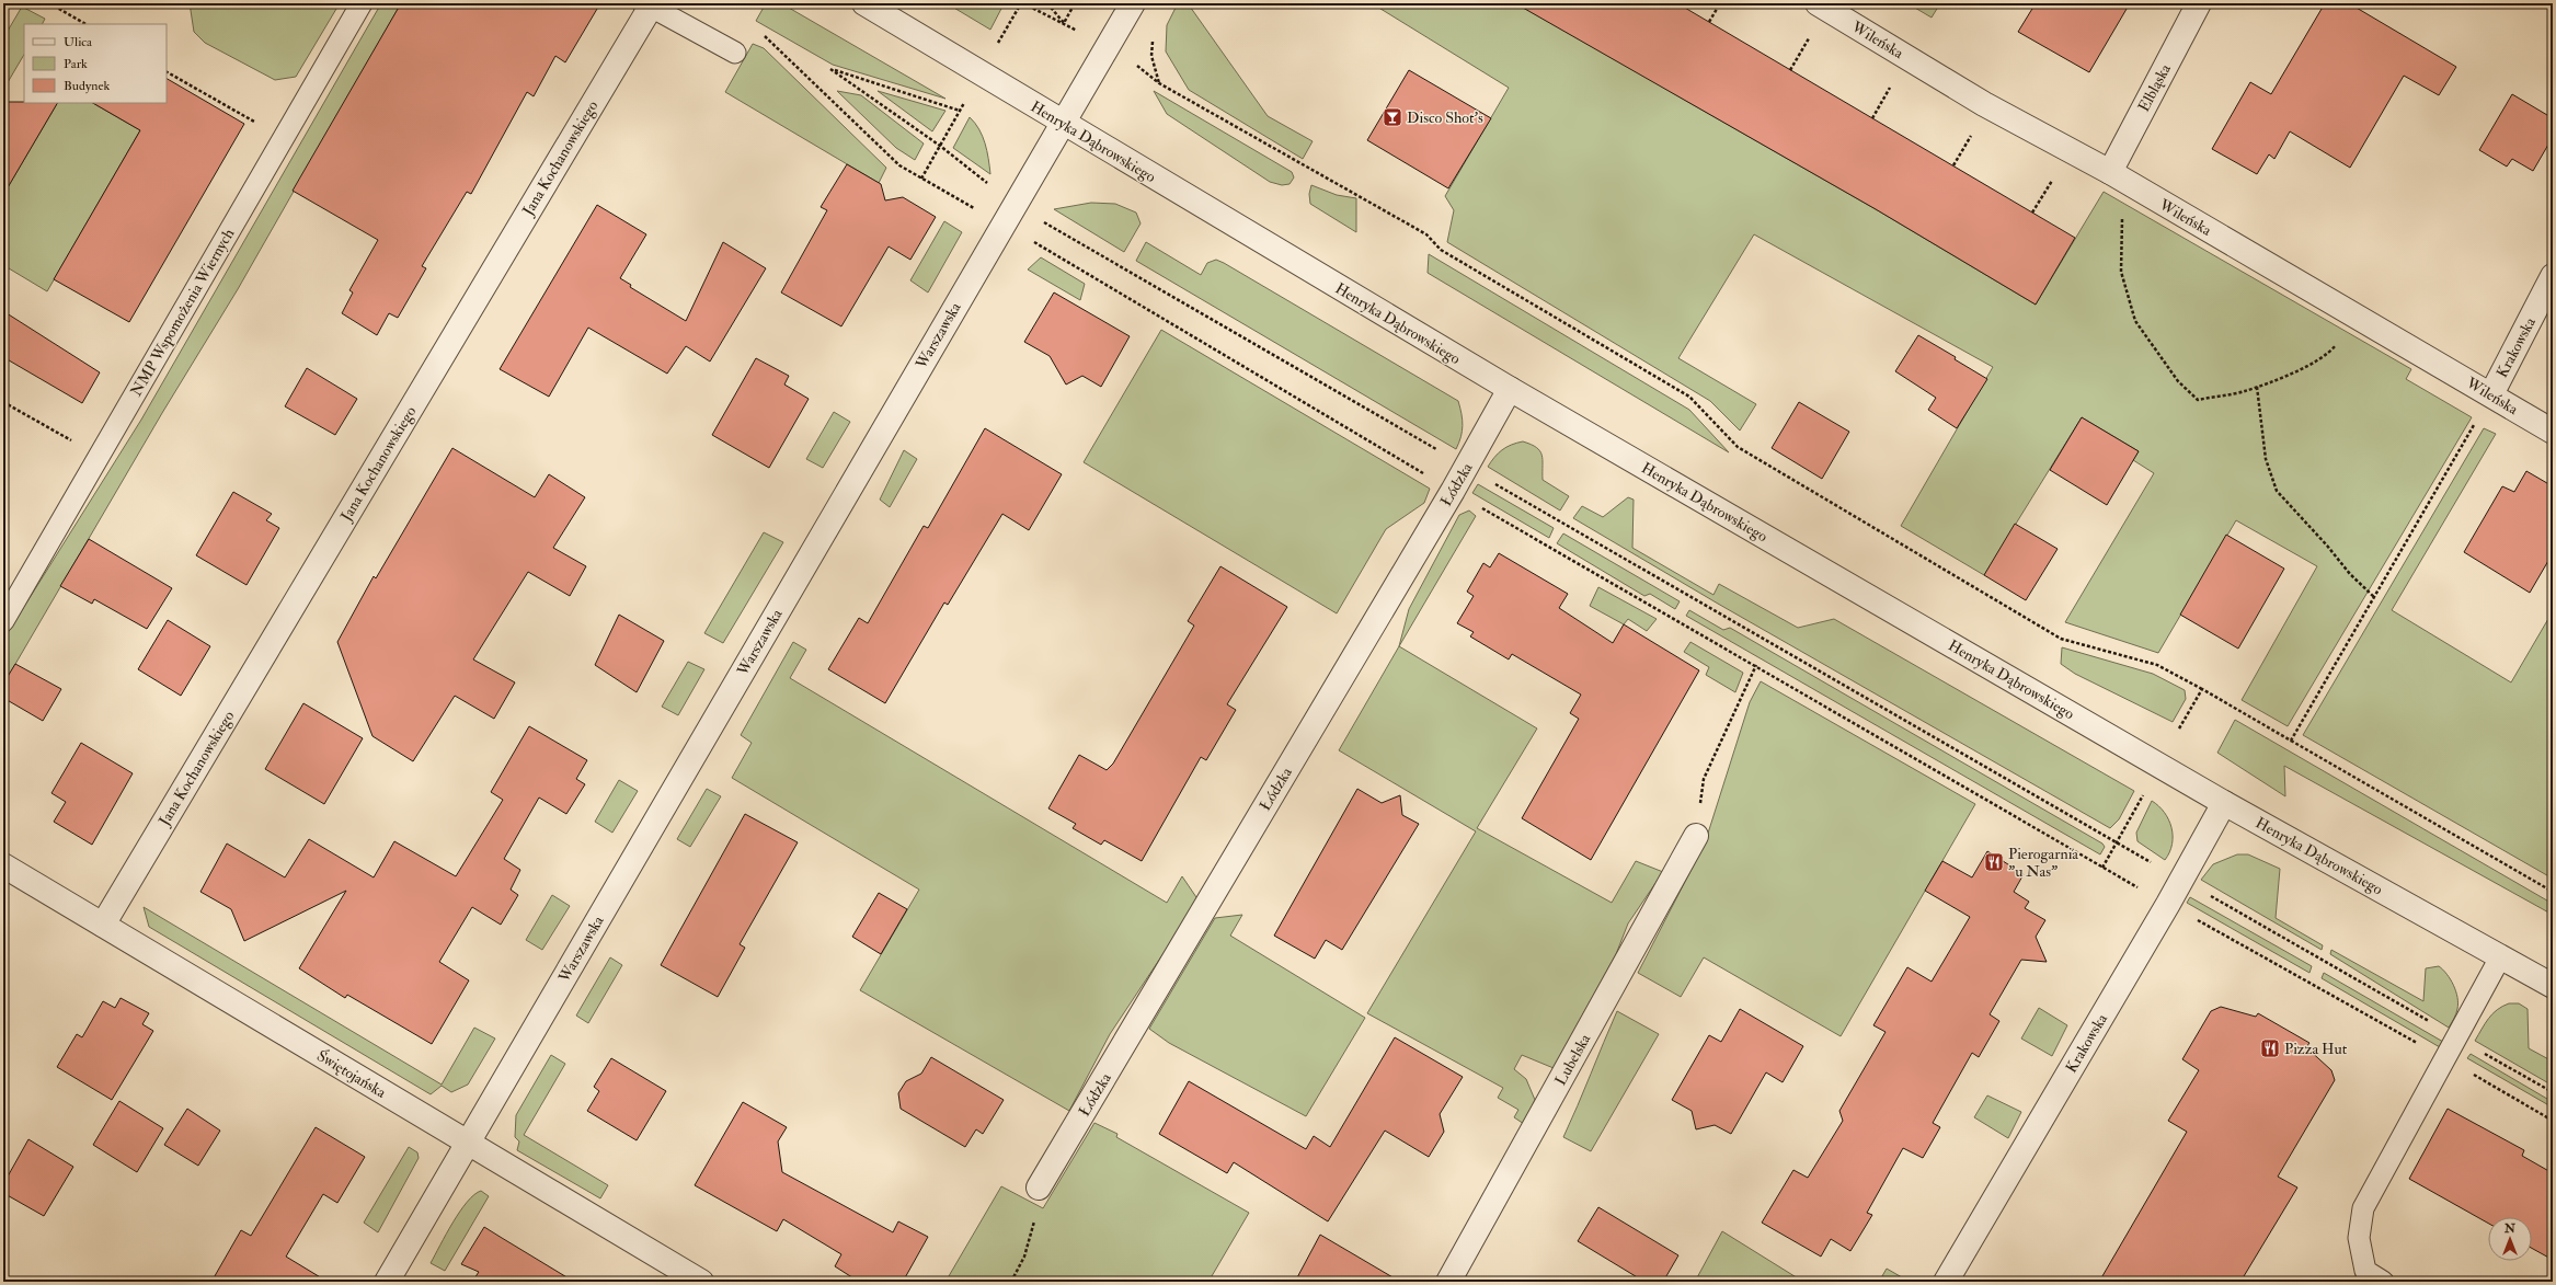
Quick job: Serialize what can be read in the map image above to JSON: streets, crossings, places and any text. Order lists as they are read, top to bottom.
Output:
{
  "streets": {
    "street": [
      "Wileńska",
      "Elbląska",
      "Henryka Dąbrowskiego",
      "Jana Kochanowskiego",
      "Warszawska",
      "Krakowska",
      "Łódzka",
      "Lubelska",
      "Świętojańska"
    ],
    "lane": ["NMP Wspomożenia Wiernych"]
  },
  "crossings": [
    ["Wileńska", "Elbląska"],
    ["Wileńska", "Krakowska"],
    ["Henryka Dąbrowskiego", "Warszawska"],
    ["Henryka Dąbrowskiego", "Krakowska"],
    ["Henryka Dąbrowskiego", "Łódzka"],
    ["Jana Kochanowskiego", "Świętojańska"],
    ["Warszawska", "Świętojańska"]
  ],
  "places": {
    "bar": ["Disco Shot's"],
    "restaurant": ["Pierogarnia \"u Nas\"", "Pizza Hut"]
  },
  "legend": ["Ulica", "Park", "Budynek"],
  "north": "top"
}
